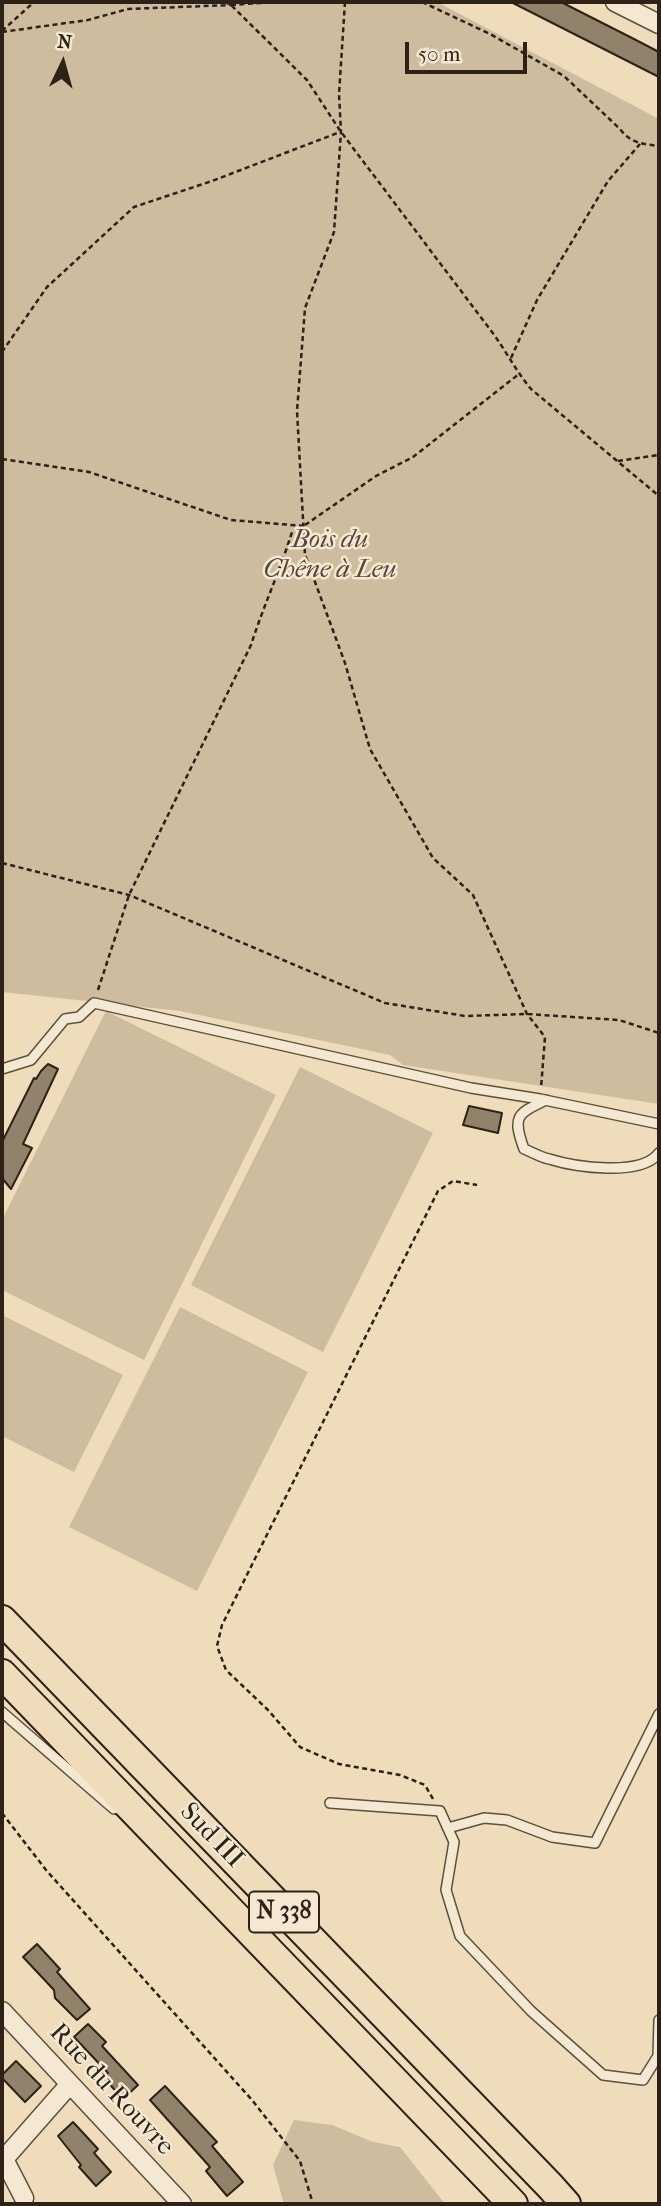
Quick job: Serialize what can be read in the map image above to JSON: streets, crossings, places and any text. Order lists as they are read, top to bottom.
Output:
{
  "streets": {
    "highway": ["Sud III", "N 338"],
    "street": ["Rue du Rouvre"]
  },
  "parks": ["Bois du Chêne à Leu"],
  "scale_bar": "50 m",
  "north": "top"
}
